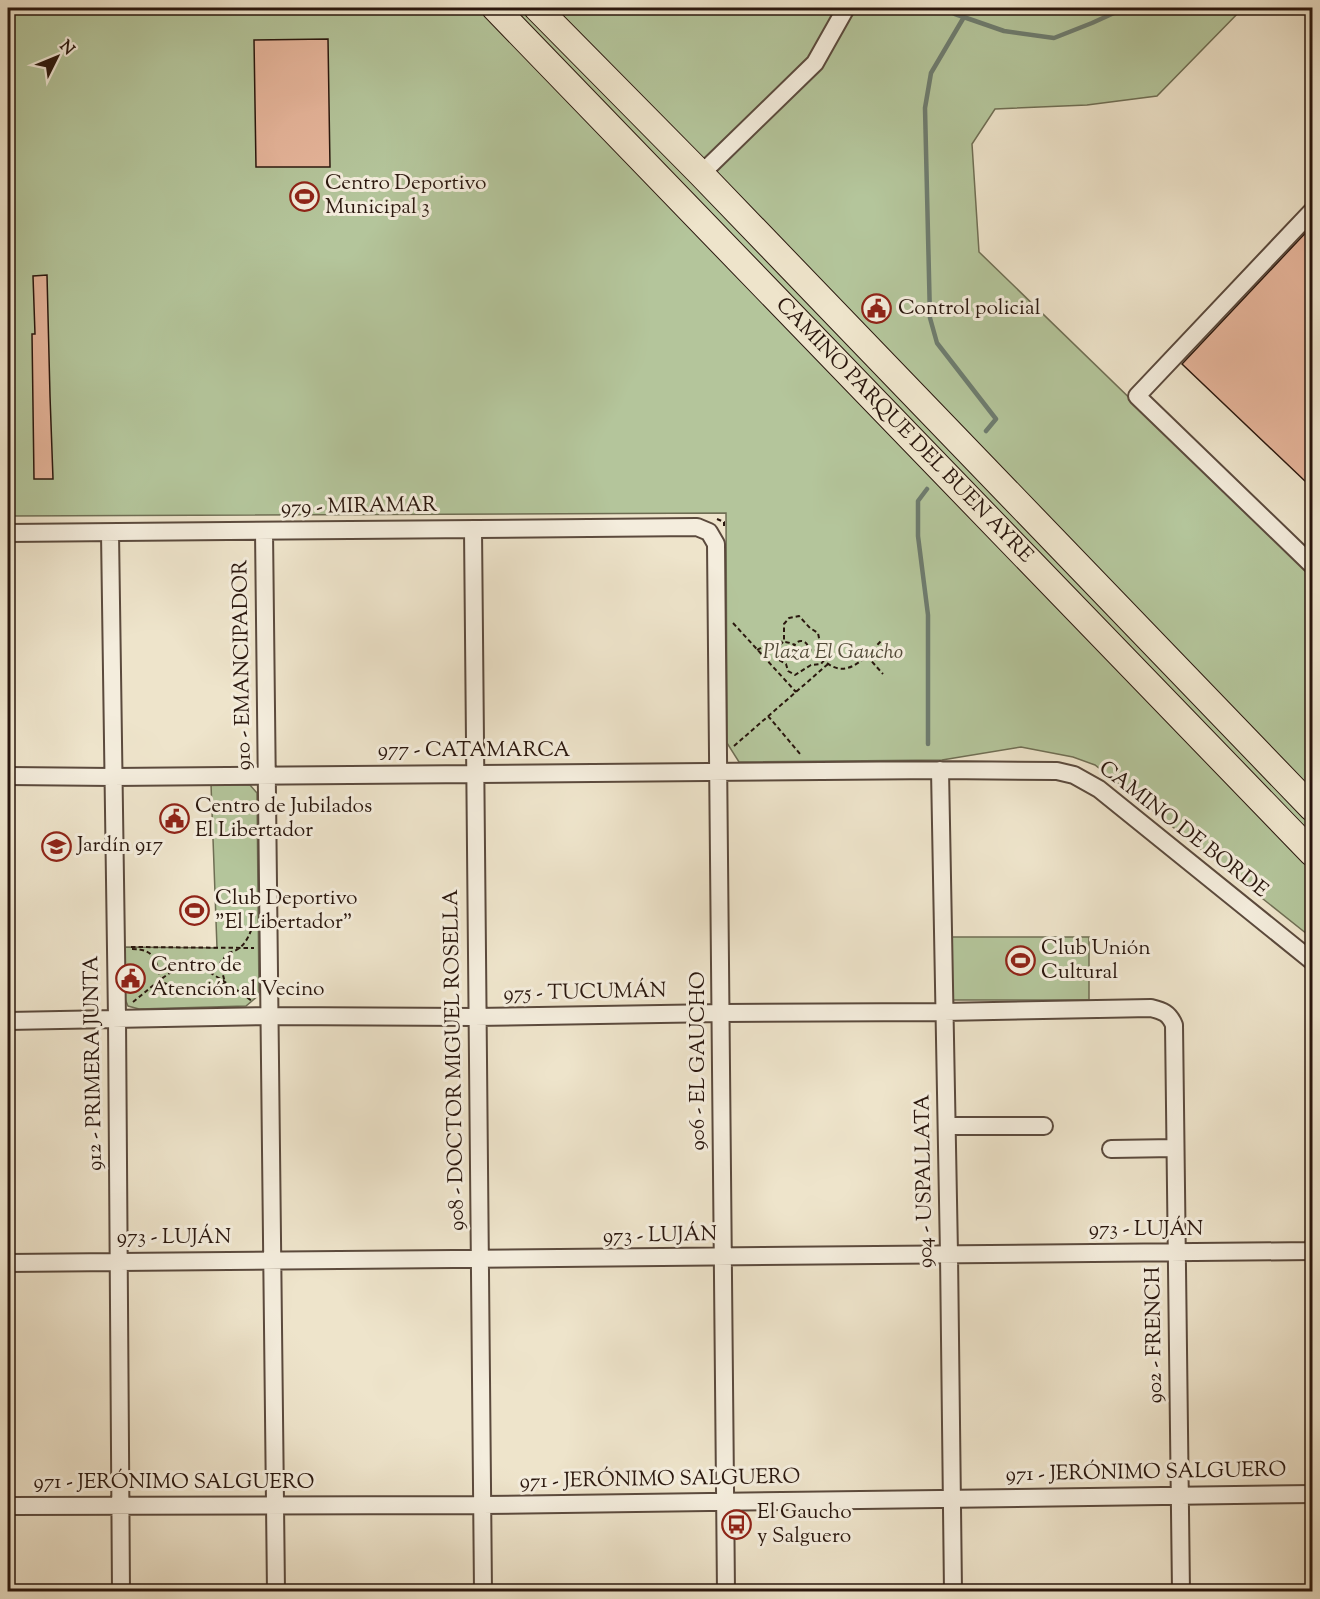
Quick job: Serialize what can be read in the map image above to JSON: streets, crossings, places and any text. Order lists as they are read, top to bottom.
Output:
{
  "streets": {
    "highway": ["CAMINO PARQUE DEL BUEN AYRE"],
    "street": [
      "979 - MIRAMAR",
      "910 - EMANCIPADOR",
      "977 - CATAMARCA",
      "CAMINO DE BORDE",
      "975 - TUCUMÁN",
      "908 - DOCTOR MIGUEL ROSELLA",
      "906 - EL GAUCHO",
      "912 - PRIMERA JUNTA",
      "904 - USPALLATA",
      "973 - LUJÁN",
      "902 - FRENCH",
      "971 - JERÓNIMO SALGUERO"
    ]
  },
  "crossings": [
    ["979 - MIRAMAR", "910 - EMANCIPADOR"],
    ["979 - MIRAMAR", "908 - DOCTOR MIGUEL ROSELLA"],
    ["979 - MIRAMAR", "906 - EL GAUCHO"],
    ["979 - MIRAMAR", "912 - PRIMERA JUNTA"],
    ["910 - EMANCIPADOR", "977 - CATAMARCA"],
    ["910 - EMANCIPADOR", "975 - TUCUMÁN"],
    ["910 - EMANCIPADOR", "973 - LUJÁN"],
    ["910 - EMANCIPADOR", "971 - JERÓNIMO SALGUERO"],
    ["977 - CATAMARCA", "CAMINO DE BORDE"],
    ["977 - CATAMARCA", "908 - DOCTOR MIGUEL ROSELLA"],
    ["977 - CATAMARCA", "906 - EL GAUCHO"],
    ["977 - CATAMARCA", "912 - PRIMERA JUNTA"],
    ["977 - CATAMARCA", "904 - USPALLATA"],
    ["CAMINO DE BORDE", "904 - USPALLATA"],
    ["975 - TUCUMÁN", "908 - DOCTOR MIGUEL ROSELLA"],
    ["975 - TUCUMÁN", "906 - EL GAUCHO"],
    ["975 - TUCUMÁN", "912 - PRIMERA JUNTA"],
    ["975 - TUCUMÁN", "904 - USPALLATA"],
    ["975 - TUCUMÁN", "902 - FRENCH"],
    ["908 - DOCTOR MIGUEL ROSELLA", "973 - LUJÁN"],
    ["908 - DOCTOR MIGUEL ROSELLA", "971 - JERÓNIMO SALGUERO"],
    ["906 - EL GAUCHO", "973 - LUJÁN"],
    ["906 - EL GAUCHO", "971 - JERÓNIMO SALGUERO"],
    ["912 - PRIMERA JUNTA", "973 - LUJÁN"],
    ["912 - PRIMERA JUNTA", "971 - JERÓNIMO SALGUERO"],
    ["904 - USPALLATA", "973 - LUJÁN"],
    ["904 - USPALLATA", "971 - JERÓNIMO SALGUERO"],
    ["973 - LUJÁN", "902 - FRENCH"],
    ["902 - FRENCH", "971 - JERÓNIMO SALGUERO"]
  ],
  "parks": ["Plaza El Gaucho"],
  "places": {
    "sports": ["Centro Deportivo Municipal 3", "Club Deportivo \"El Libertador\"", "Club Unión Cultural"],
    "public building": ["Control policial", "Centro de Jubilados El Libertador", "Centro de Atención al Vecino"],
    "school or university": ["Jardín 917"],
    "bus stop": ["El Gaucho y Salguero"]
  },
  "north": "top right"
}
